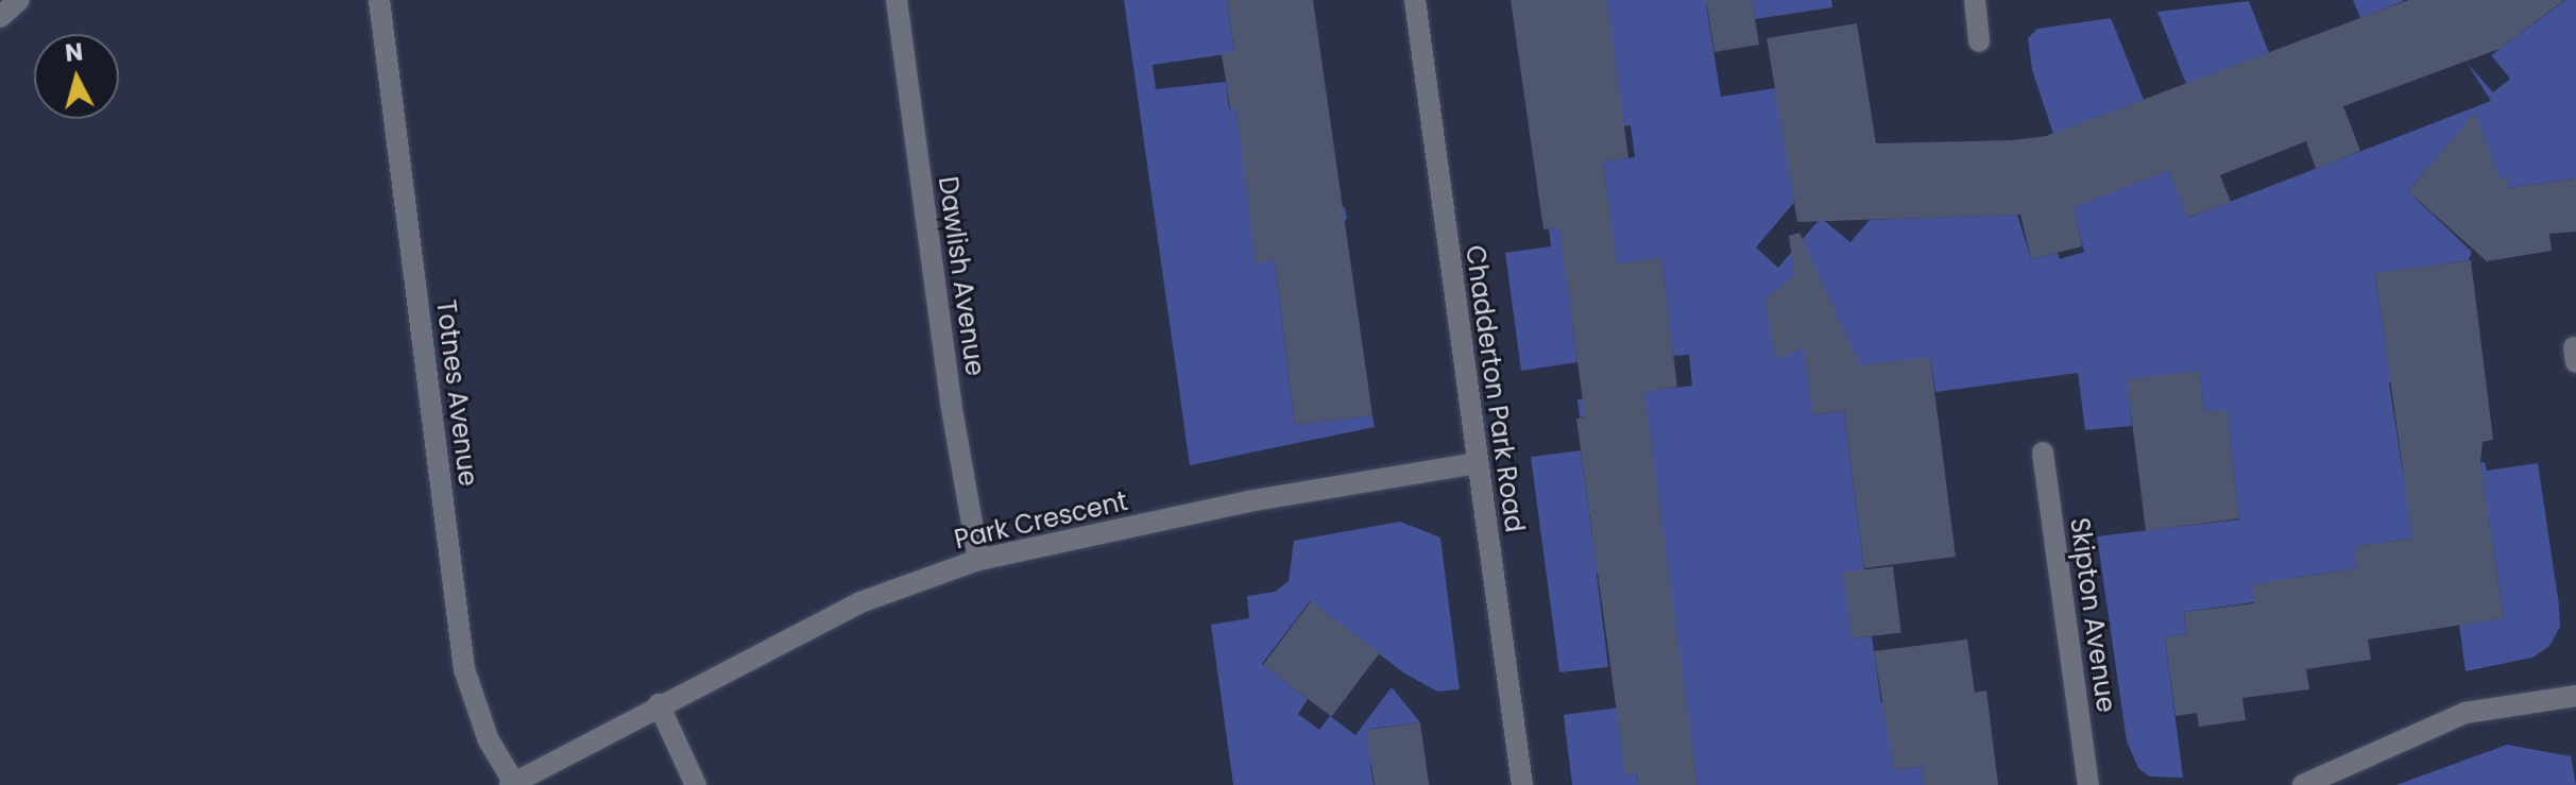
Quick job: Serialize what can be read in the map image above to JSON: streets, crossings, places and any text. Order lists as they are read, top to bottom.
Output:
{
  "streets": {
    "street": [
      "Dawlish Avenue",
      "Chadderton Park Road",
      "Totnes Avenue",
      "Park Crescent",
      "Skipton Avenue"
    ]
  },
  "crossings": [
    ["Dawlish Avenue", "Park Crescent"],
    ["Chadderton Park Road", "Park Crescent"],
    ["Totnes Avenue", "Park Crescent"]
  ],
  "north": "top"
}
